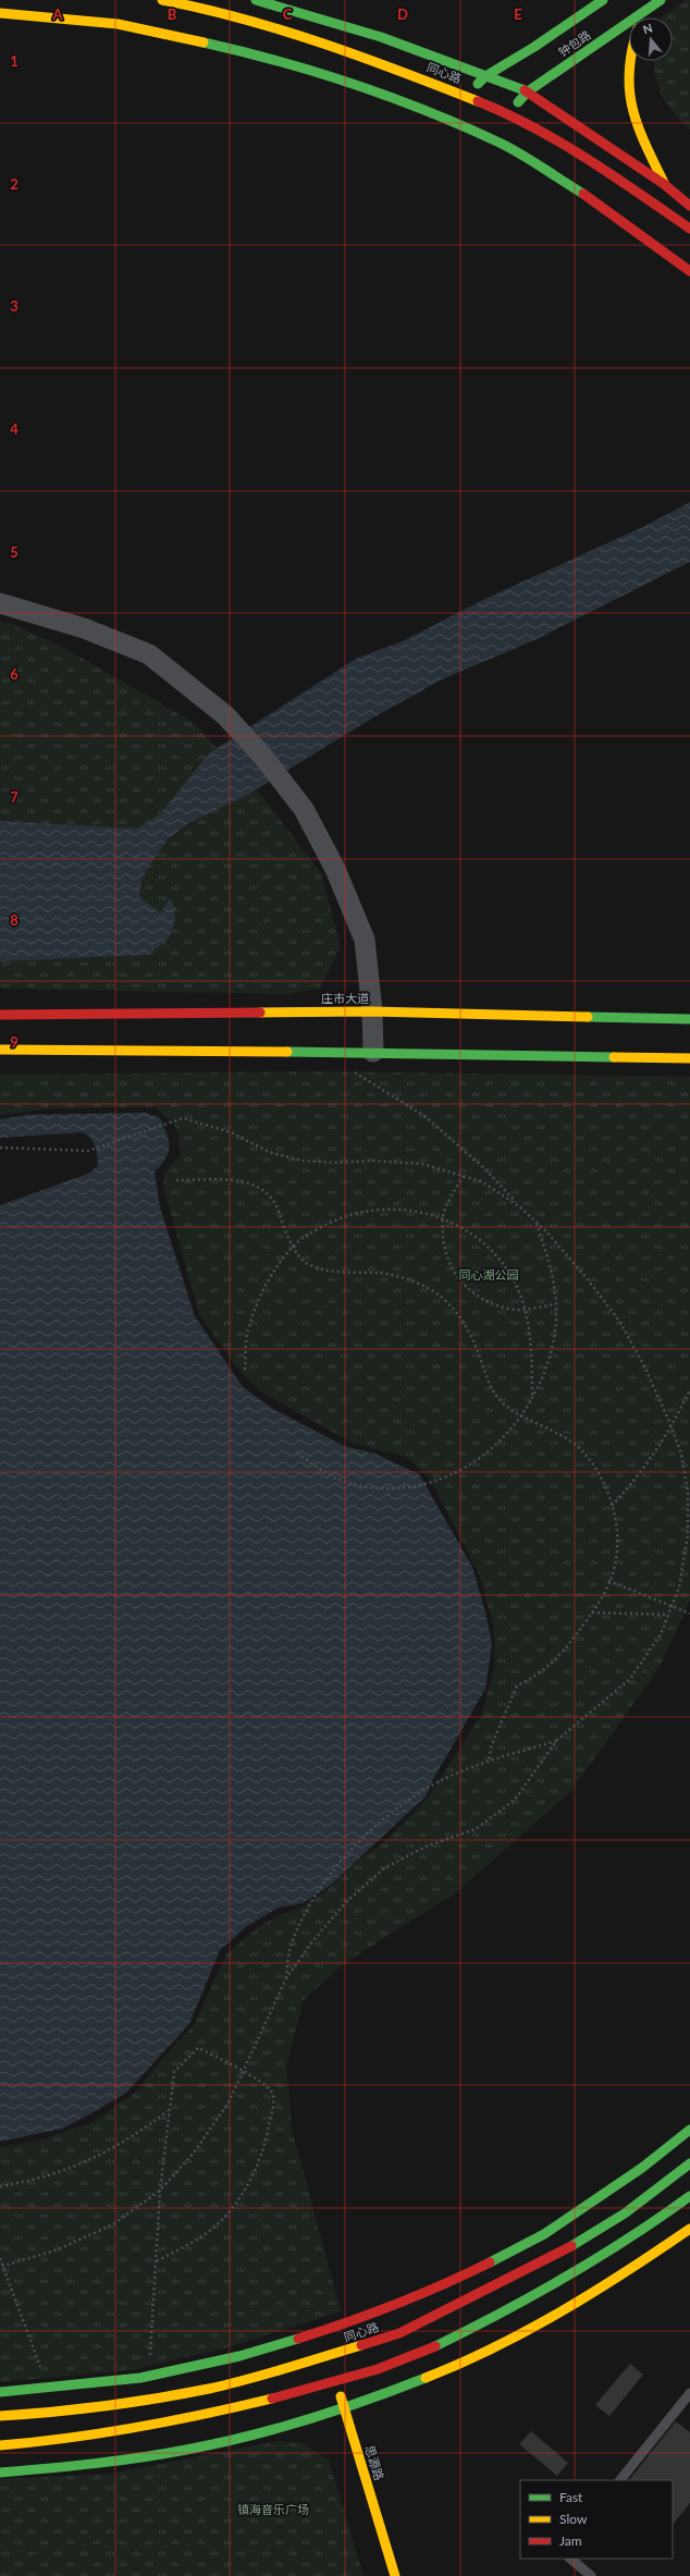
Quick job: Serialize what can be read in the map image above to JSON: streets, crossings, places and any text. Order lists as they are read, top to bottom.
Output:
{
  "streets": {
    "street": [
      "钟包路",
      "同心路",
      "庄市大道",
      "思源路"
    ]
  },
  "crossings": [
    ["钟包路", "同心路"],
    ["同心路", "思源路"]
  ],
  "parks": ["同心湖公园", "镇海音乐广场"],
  "legend": ["Fast", "Slow", "Jam"],
  "north": "top",
  "grid": {
    "columns": [
      "A",
      "B",
      "C",
      "D",
      "E"
    ],
    "rows": [
      "1",
      "2",
      "3",
      "4",
      "5",
      "6",
      "7",
      "8",
      "9"
    ]
  }
}
